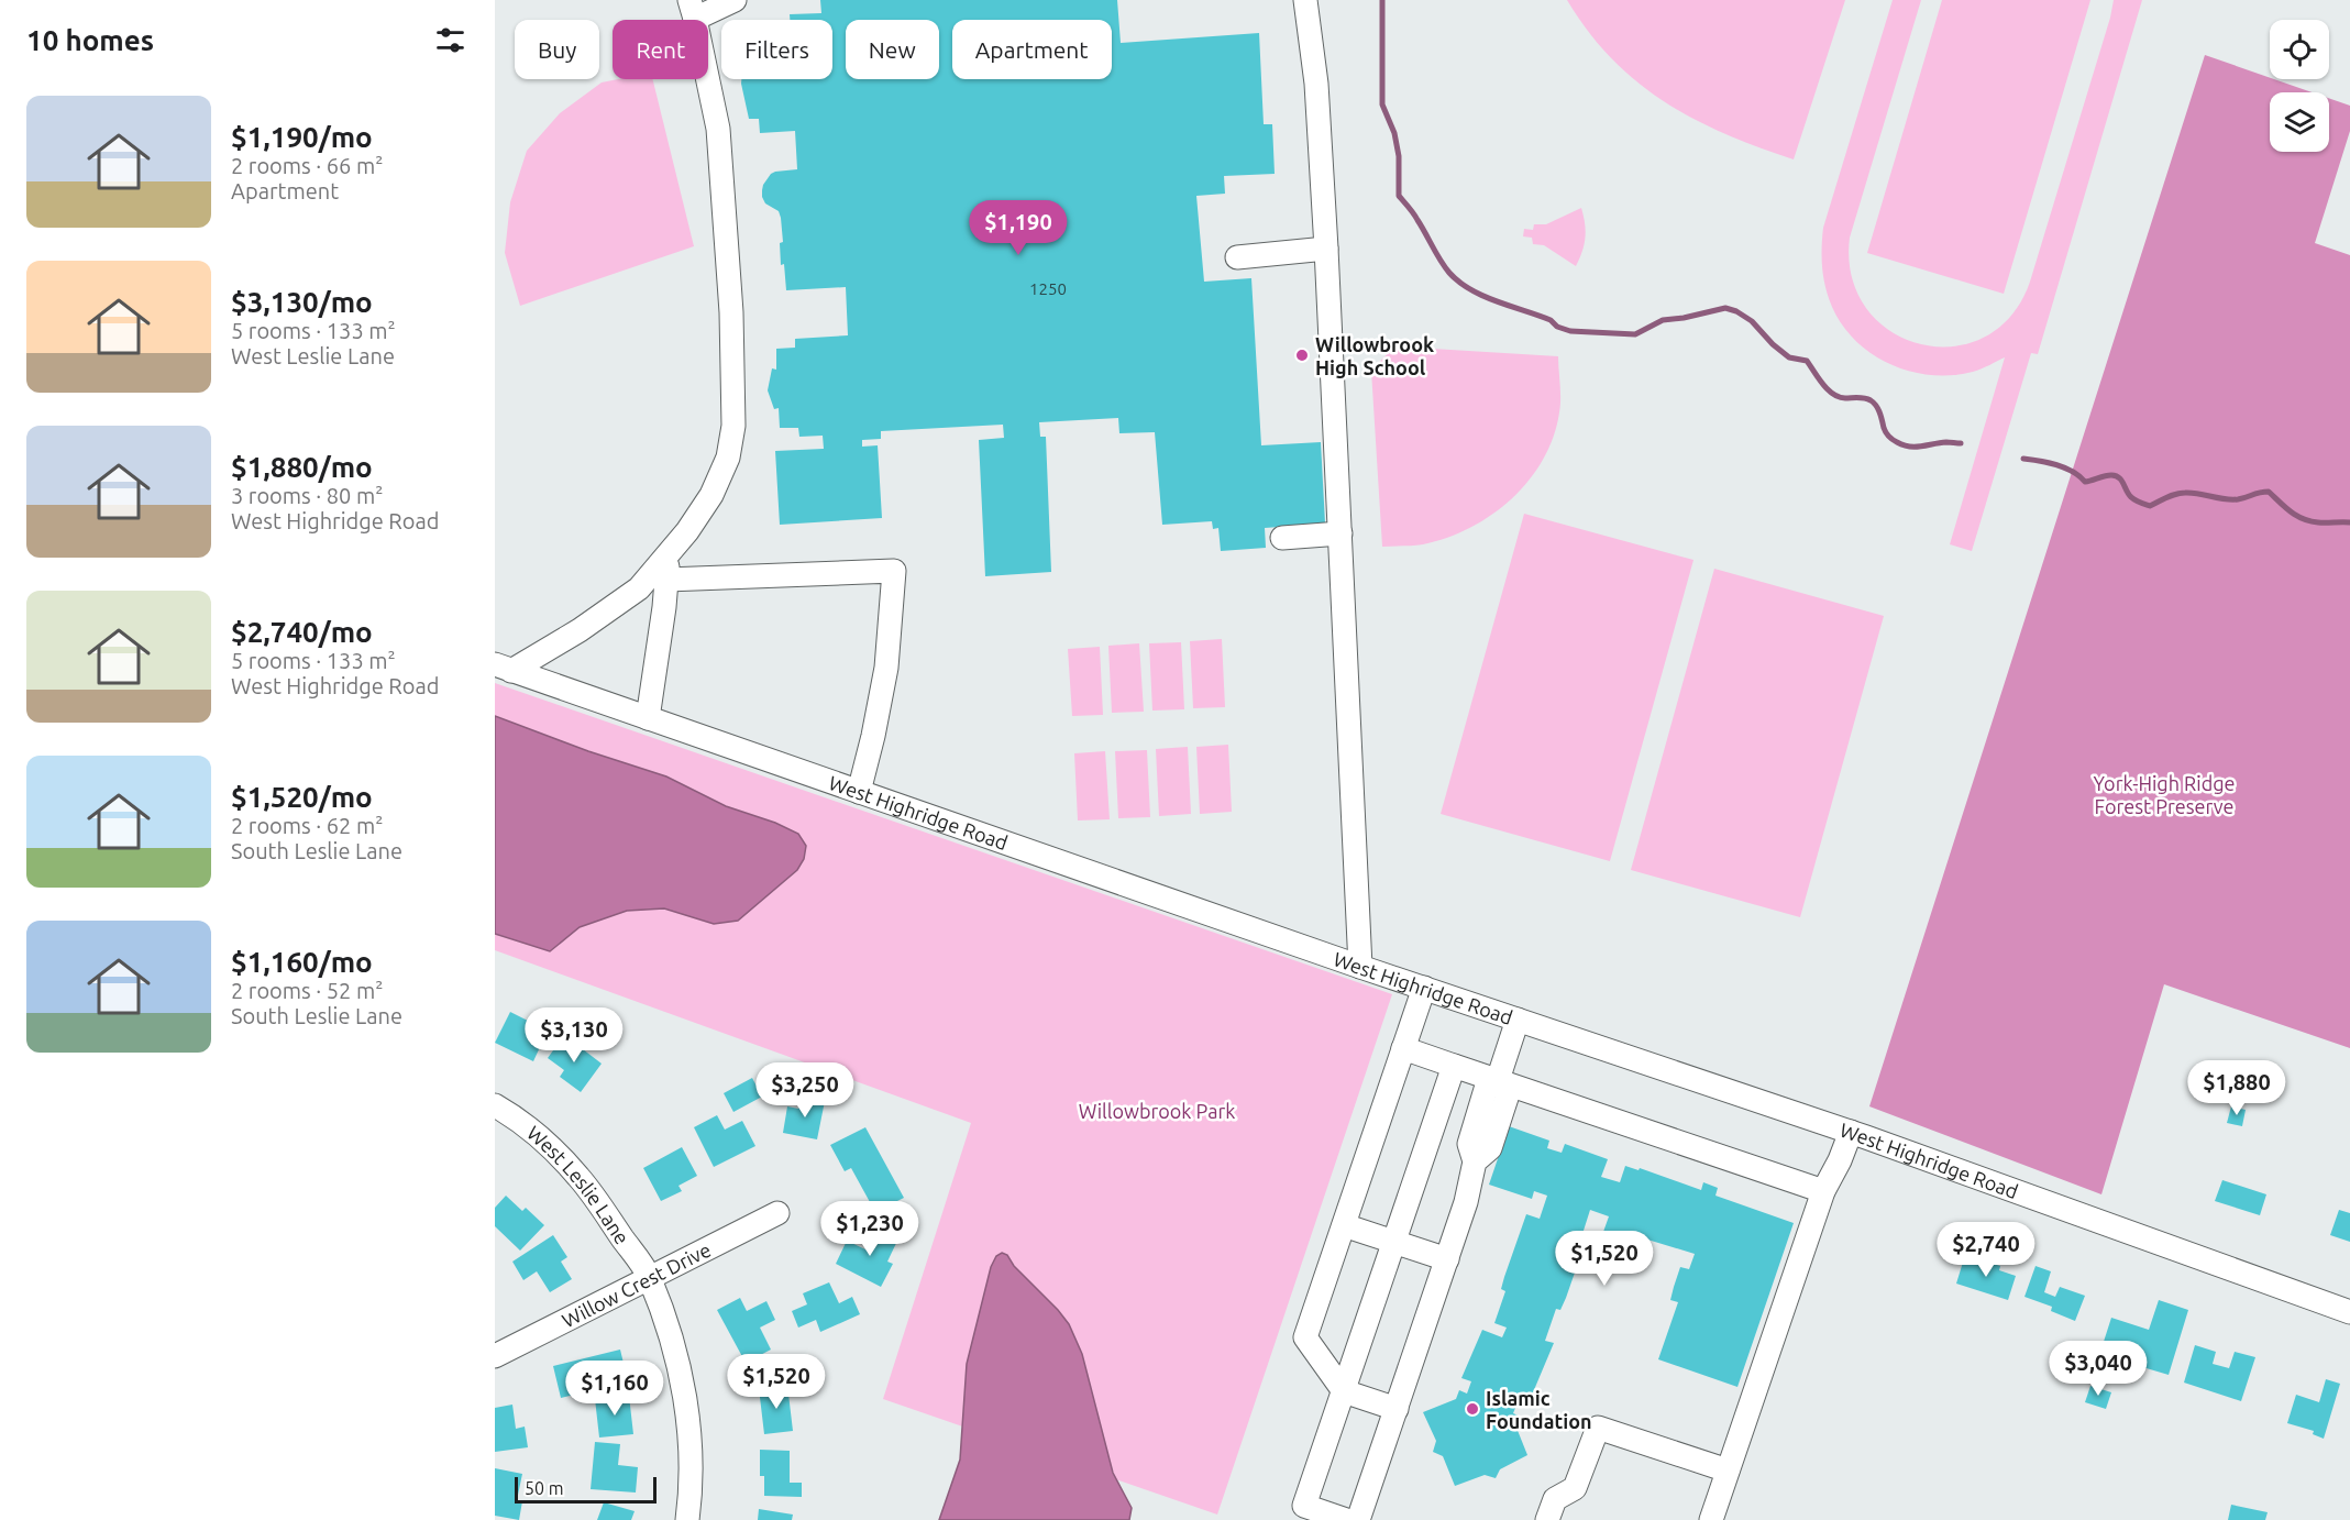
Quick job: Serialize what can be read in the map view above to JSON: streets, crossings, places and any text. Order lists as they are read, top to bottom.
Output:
{
  "streets": {
    "street": ["West Highridge Road", "West Leslie Lane", "Willow Crest Drive"]
  },
  "crossings": [
    ["West Leslie Lane", "Willow Crest Drive"]
  ],
  "parks": ["York-High Ridge Forest Preserve", "Willowbrook Park"],
  "places": ["Willowbrook High School", "Islamic Foundation"],
  "house_numbers": ["1250"],
  "scale_bar": "50 m",
  "page": {
    "heading": "10 homes",
    "chip": [
      "Buy",
      "Rent",
      "Filters",
      "New",
      "Apartment"
    ],
    "list": [
      {
        "name": "$1,190/mo",
        "note": "2 rooms · 66 m² · Apartment"
      },
      {
        "name": "$3,130/mo",
        "note": "5 rooms · 133 m² · West Leslie Lane"
      },
      {
        "name": "$1,880/mo",
        "note": "3 rooms · 80 m² · West Highridge Road"
      },
      {
        "name": "$2,740/mo",
        "note": "5 rooms · 133 m² · West Highridge Road"
      },
      {
        "name": "$1,520/mo",
        "note": "2 rooms · 62 m² · South Leslie Lane"
      },
      {
        "name": "$1,160/mo",
        "note": "2 rooms · 52 m² · South Leslie Lane"
      }
    ],
    "price": [
      "$1,190",
      "$3,130",
      "$1,880",
      "$3,250",
      "$1,230",
      "$2,740",
      "$1,520",
      "$3,040",
      "$1,520",
      "$1,160"
    ],
    "scale": "50 m"
  }
}
